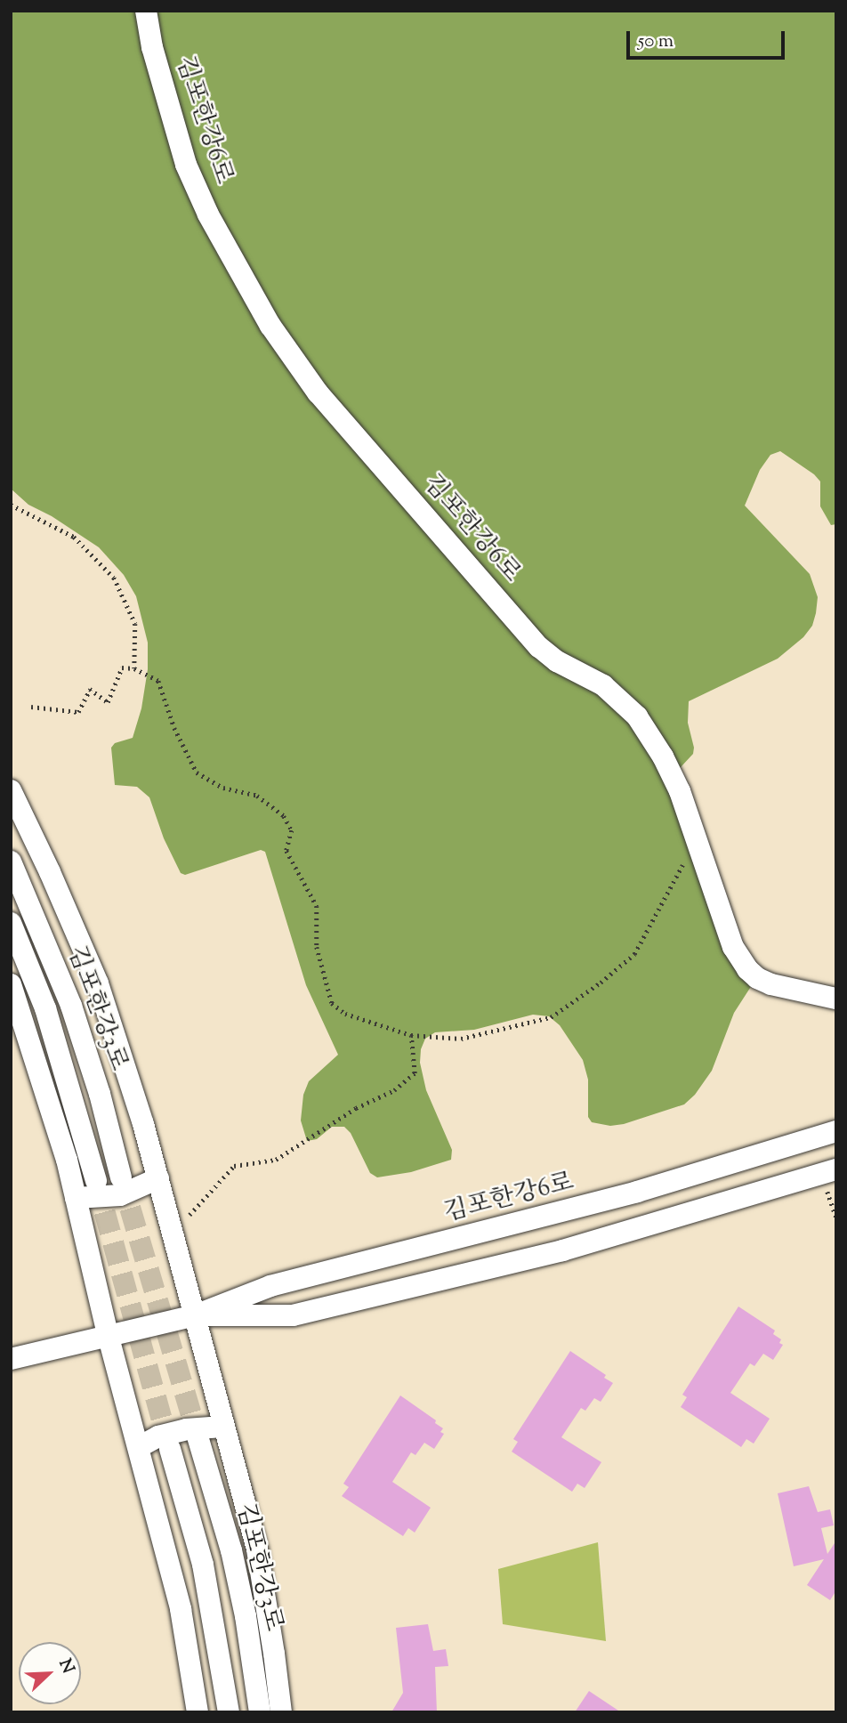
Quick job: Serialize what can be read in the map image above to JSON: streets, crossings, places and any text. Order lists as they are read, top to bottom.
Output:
{
  "streets": {
    "street": ["김포한강6로", "김포한강3로"]
  },
  "scale_bar": "50 m",
  "north": "top right"
}
